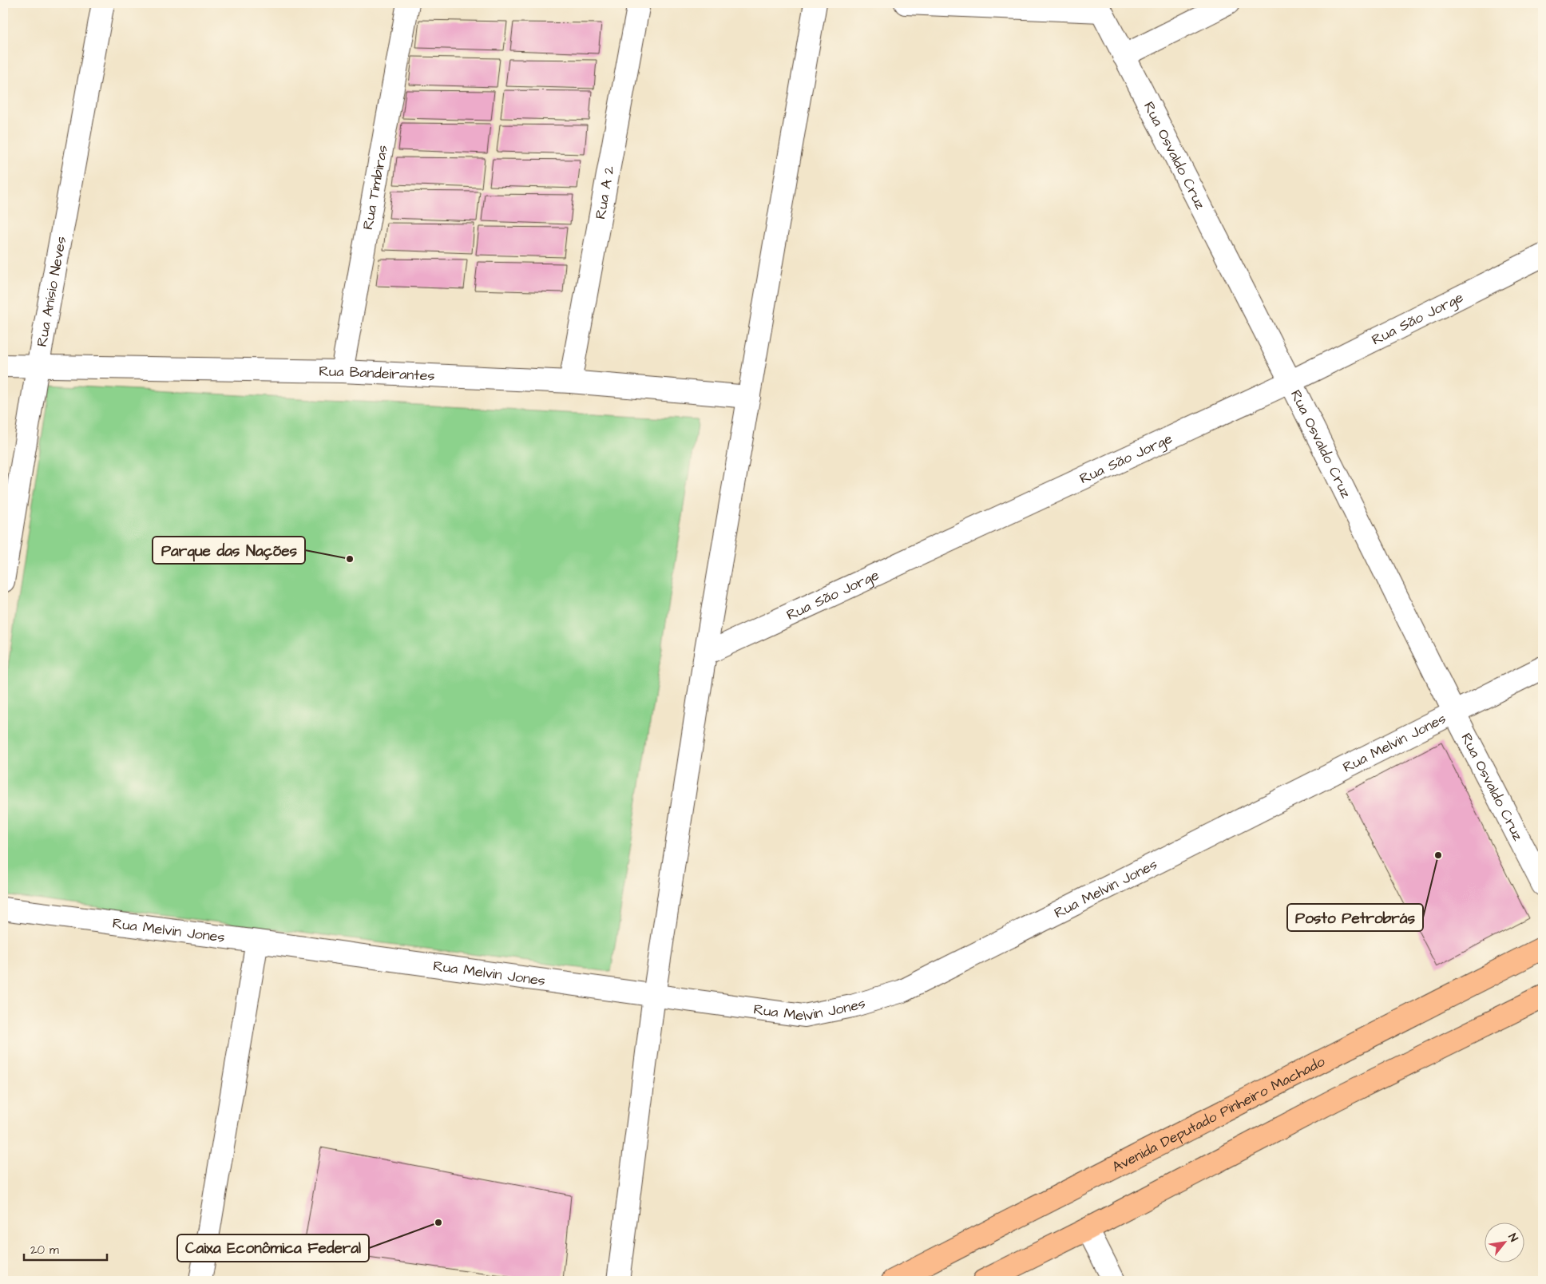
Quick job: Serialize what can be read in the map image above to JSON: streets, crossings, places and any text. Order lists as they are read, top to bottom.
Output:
{
  "streets": {
    "main road": ["Avenida Deputado Pinheiro Machado"],
    "street": [
      "Rua Osvaldo Cruz",
      "Rua Timbiras",
      "Rua A 2",
      "Rua Anísio Neves",
      "Rua São Jorge",
      "Rua Bandeirantes",
      "Rua Melvin Jones"
    ]
  },
  "crossings": [
    ["Rua Osvaldo Cruz", "Rua São Jorge"],
    ["Rua Osvaldo Cruz", "Rua Melvin Jones"],
    ["Rua Timbiras", "Rua Bandeirantes"],
    ["Rua A 2", "Rua Bandeirantes"],
    ["Rua Anísio Neves", "Rua Bandeirantes"]
  ],
  "places": ["Parque das Nações", "Posto Petrobrás", "Caixa Econômica Federal"],
  "scale_bar": "20 m",
  "north": "top right"
}
